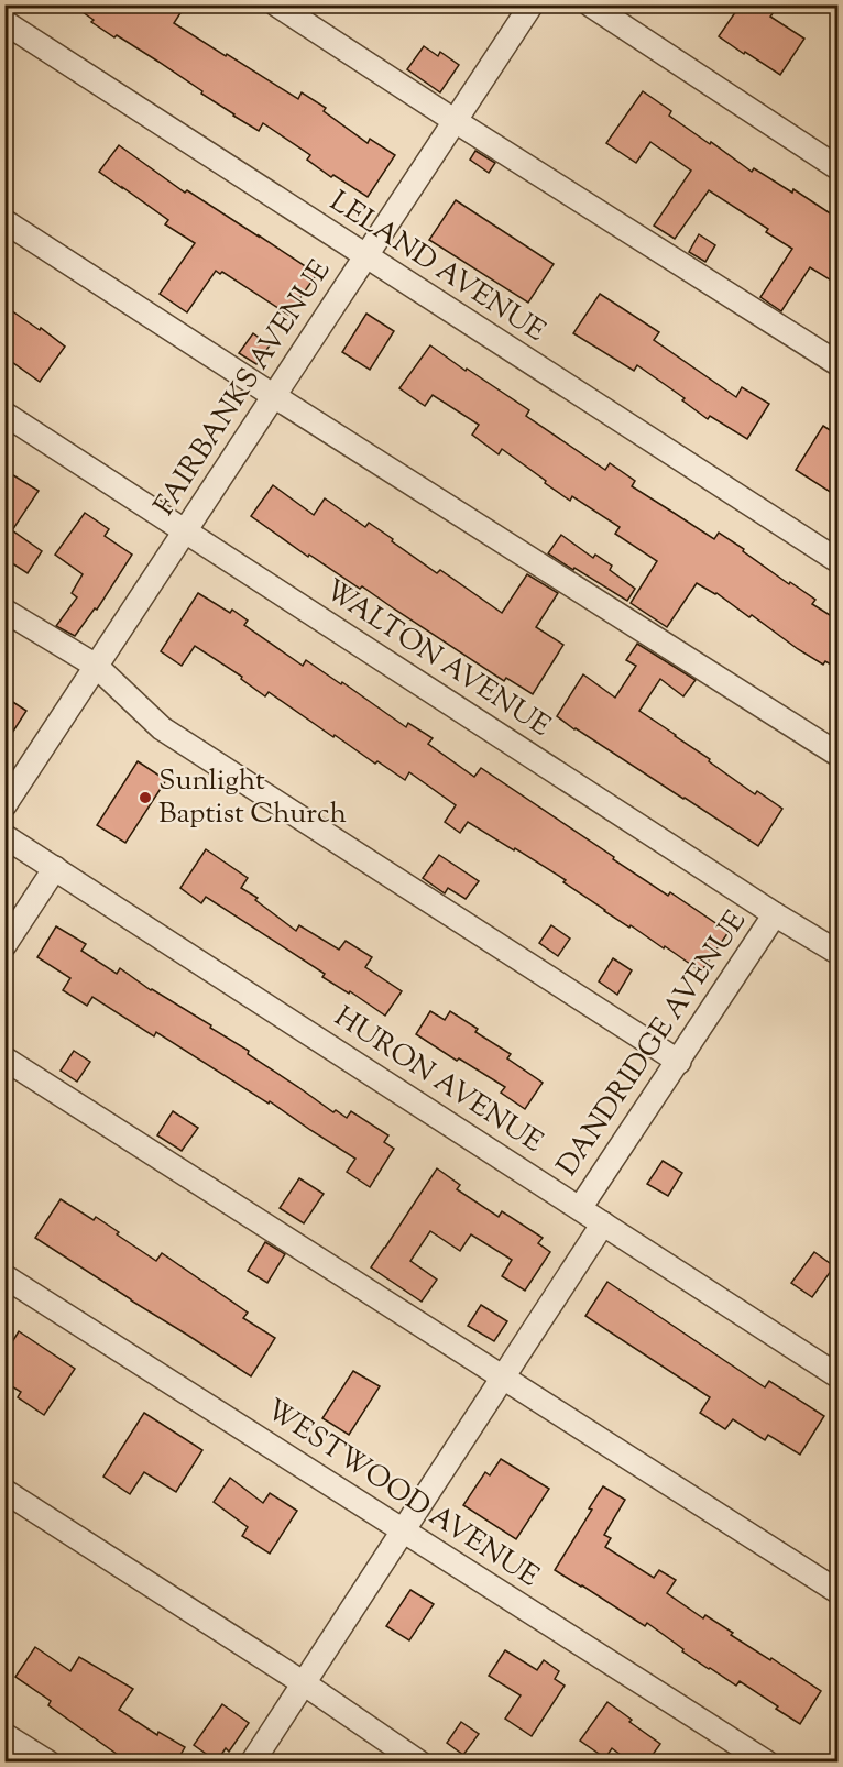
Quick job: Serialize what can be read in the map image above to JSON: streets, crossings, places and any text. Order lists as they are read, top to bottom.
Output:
{
  "streets": {
    "street": [
      "LELAND AVENUE",
      "FAIRBANKS AVENUE",
      "WALTON AVENUE",
      "DANDRIDGE AVENUE",
      "HURON AVENUE",
      "WESTWOOD AVENUE"
    ]
  },
  "crossings": [
    ["LELAND AVENUE", "FAIRBANKS AVENUE"],
    ["FAIRBANKS AVENUE", "WALTON AVENUE"],
    ["WALTON AVENUE", "DANDRIDGE AVENUE"],
    ["DANDRIDGE AVENUE", "HURON AVENUE"]
  ],
  "places": ["Sunlight Baptist Church"]
}
